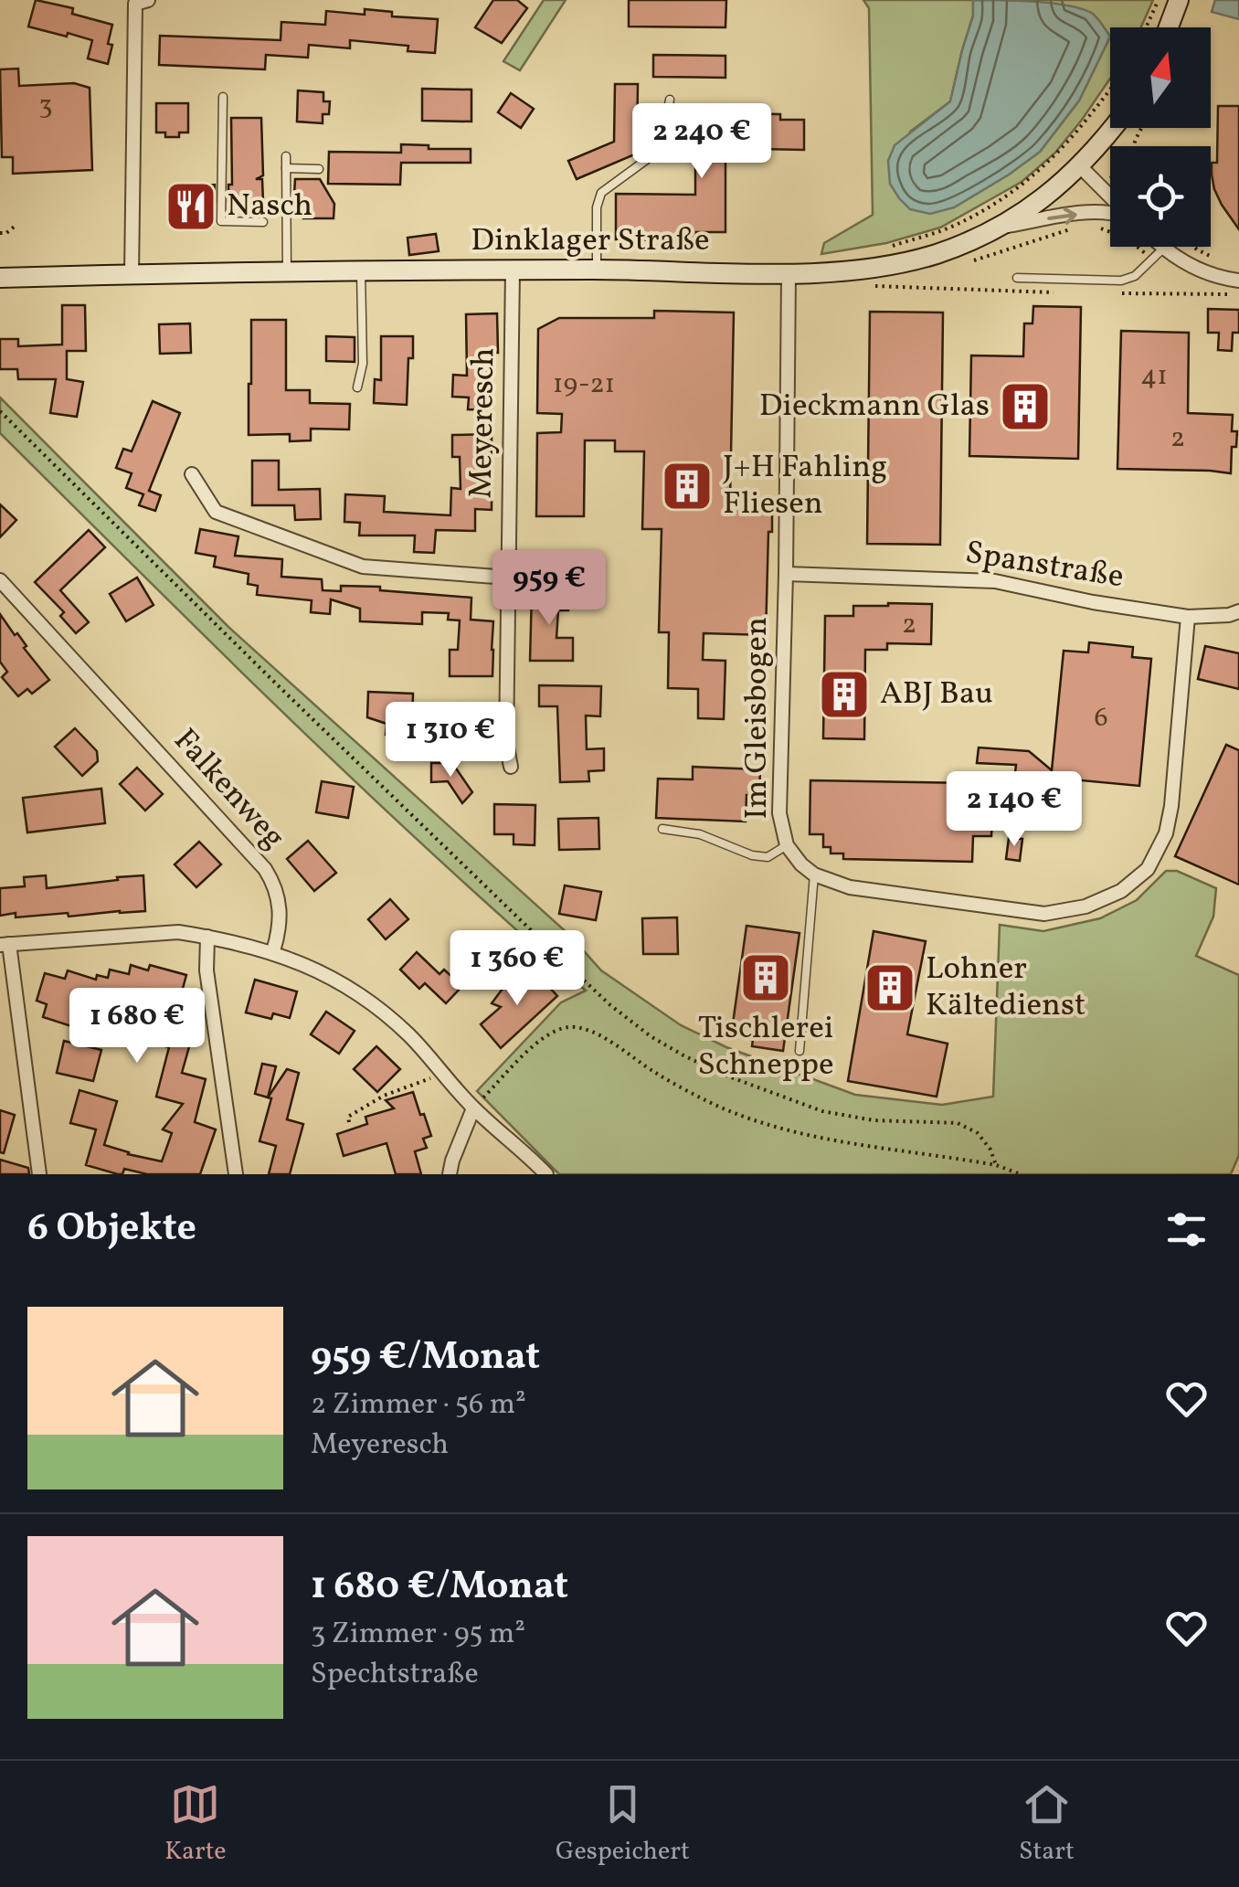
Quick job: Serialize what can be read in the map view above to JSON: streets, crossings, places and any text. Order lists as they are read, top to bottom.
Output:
{
  "streets": {
    "main road": ["Dinklager Straße"],
    "street": [
      "Meyeresch",
      "Spanstraße",
      "Im Gleisbogen",
      "Falkenweg"
    ]
  },
  "crossings": [
    ["Dinklager Straße", "Meyeresch"],
    ["Dinklager Straße", "Im Gleisbogen"],
    ["Spanstraße", "Im Gleisbogen"]
  ],
  "places": {
    "restaurant": ["Nasch"],
    "building": [
      "Dieckmann Glas",
      "J+H Fahling Fliesen",
      "ABJ Bau",
      "Tischlerei Schneppe",
      "Lohner Kältedienst"
    ]
  },
  "house_numbers": [
    "3",
    "41",
    "19-21",
    "2",
    "2",
    "6"
  ],
  "north": "top",
  "page": {
    "price": [
      "2 240 €",
      "959 €",
      "1 310 €",
      "2 140 €",
      "1 360 €",
      "1 680 €"
    ],
    "heading": "6 Objekte",
    "list": [
      {
        "name": "959 €/Monat",
        "note": "2 Zimmer · 56 m² · Meyeresch"
      },
      {
        "name": "1 680 €/Monat",
        "note": "3 Zimmer · 95 m² · Spechtstraße"
      }
    ],
    "tabs": ["Karte", "Gespeichert", "Start"]
  }
}
